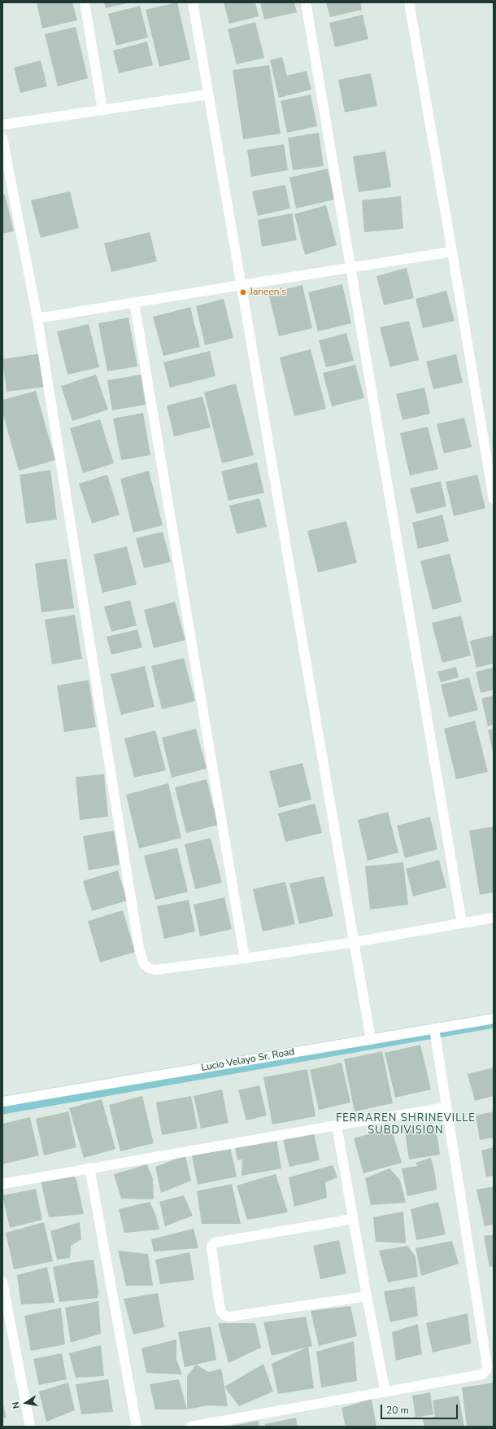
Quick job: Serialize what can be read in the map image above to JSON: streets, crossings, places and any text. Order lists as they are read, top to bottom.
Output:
{
  "streets": {
    "street": ["Lucio Velayo Sr. Road"]
  },
  "districts": ["FERRAREN SHRINEVILLE SUBDIVISION"],
  "places": ["Janeen's"],
  "scale_bar": "20 m",
  "north": "left"
}
